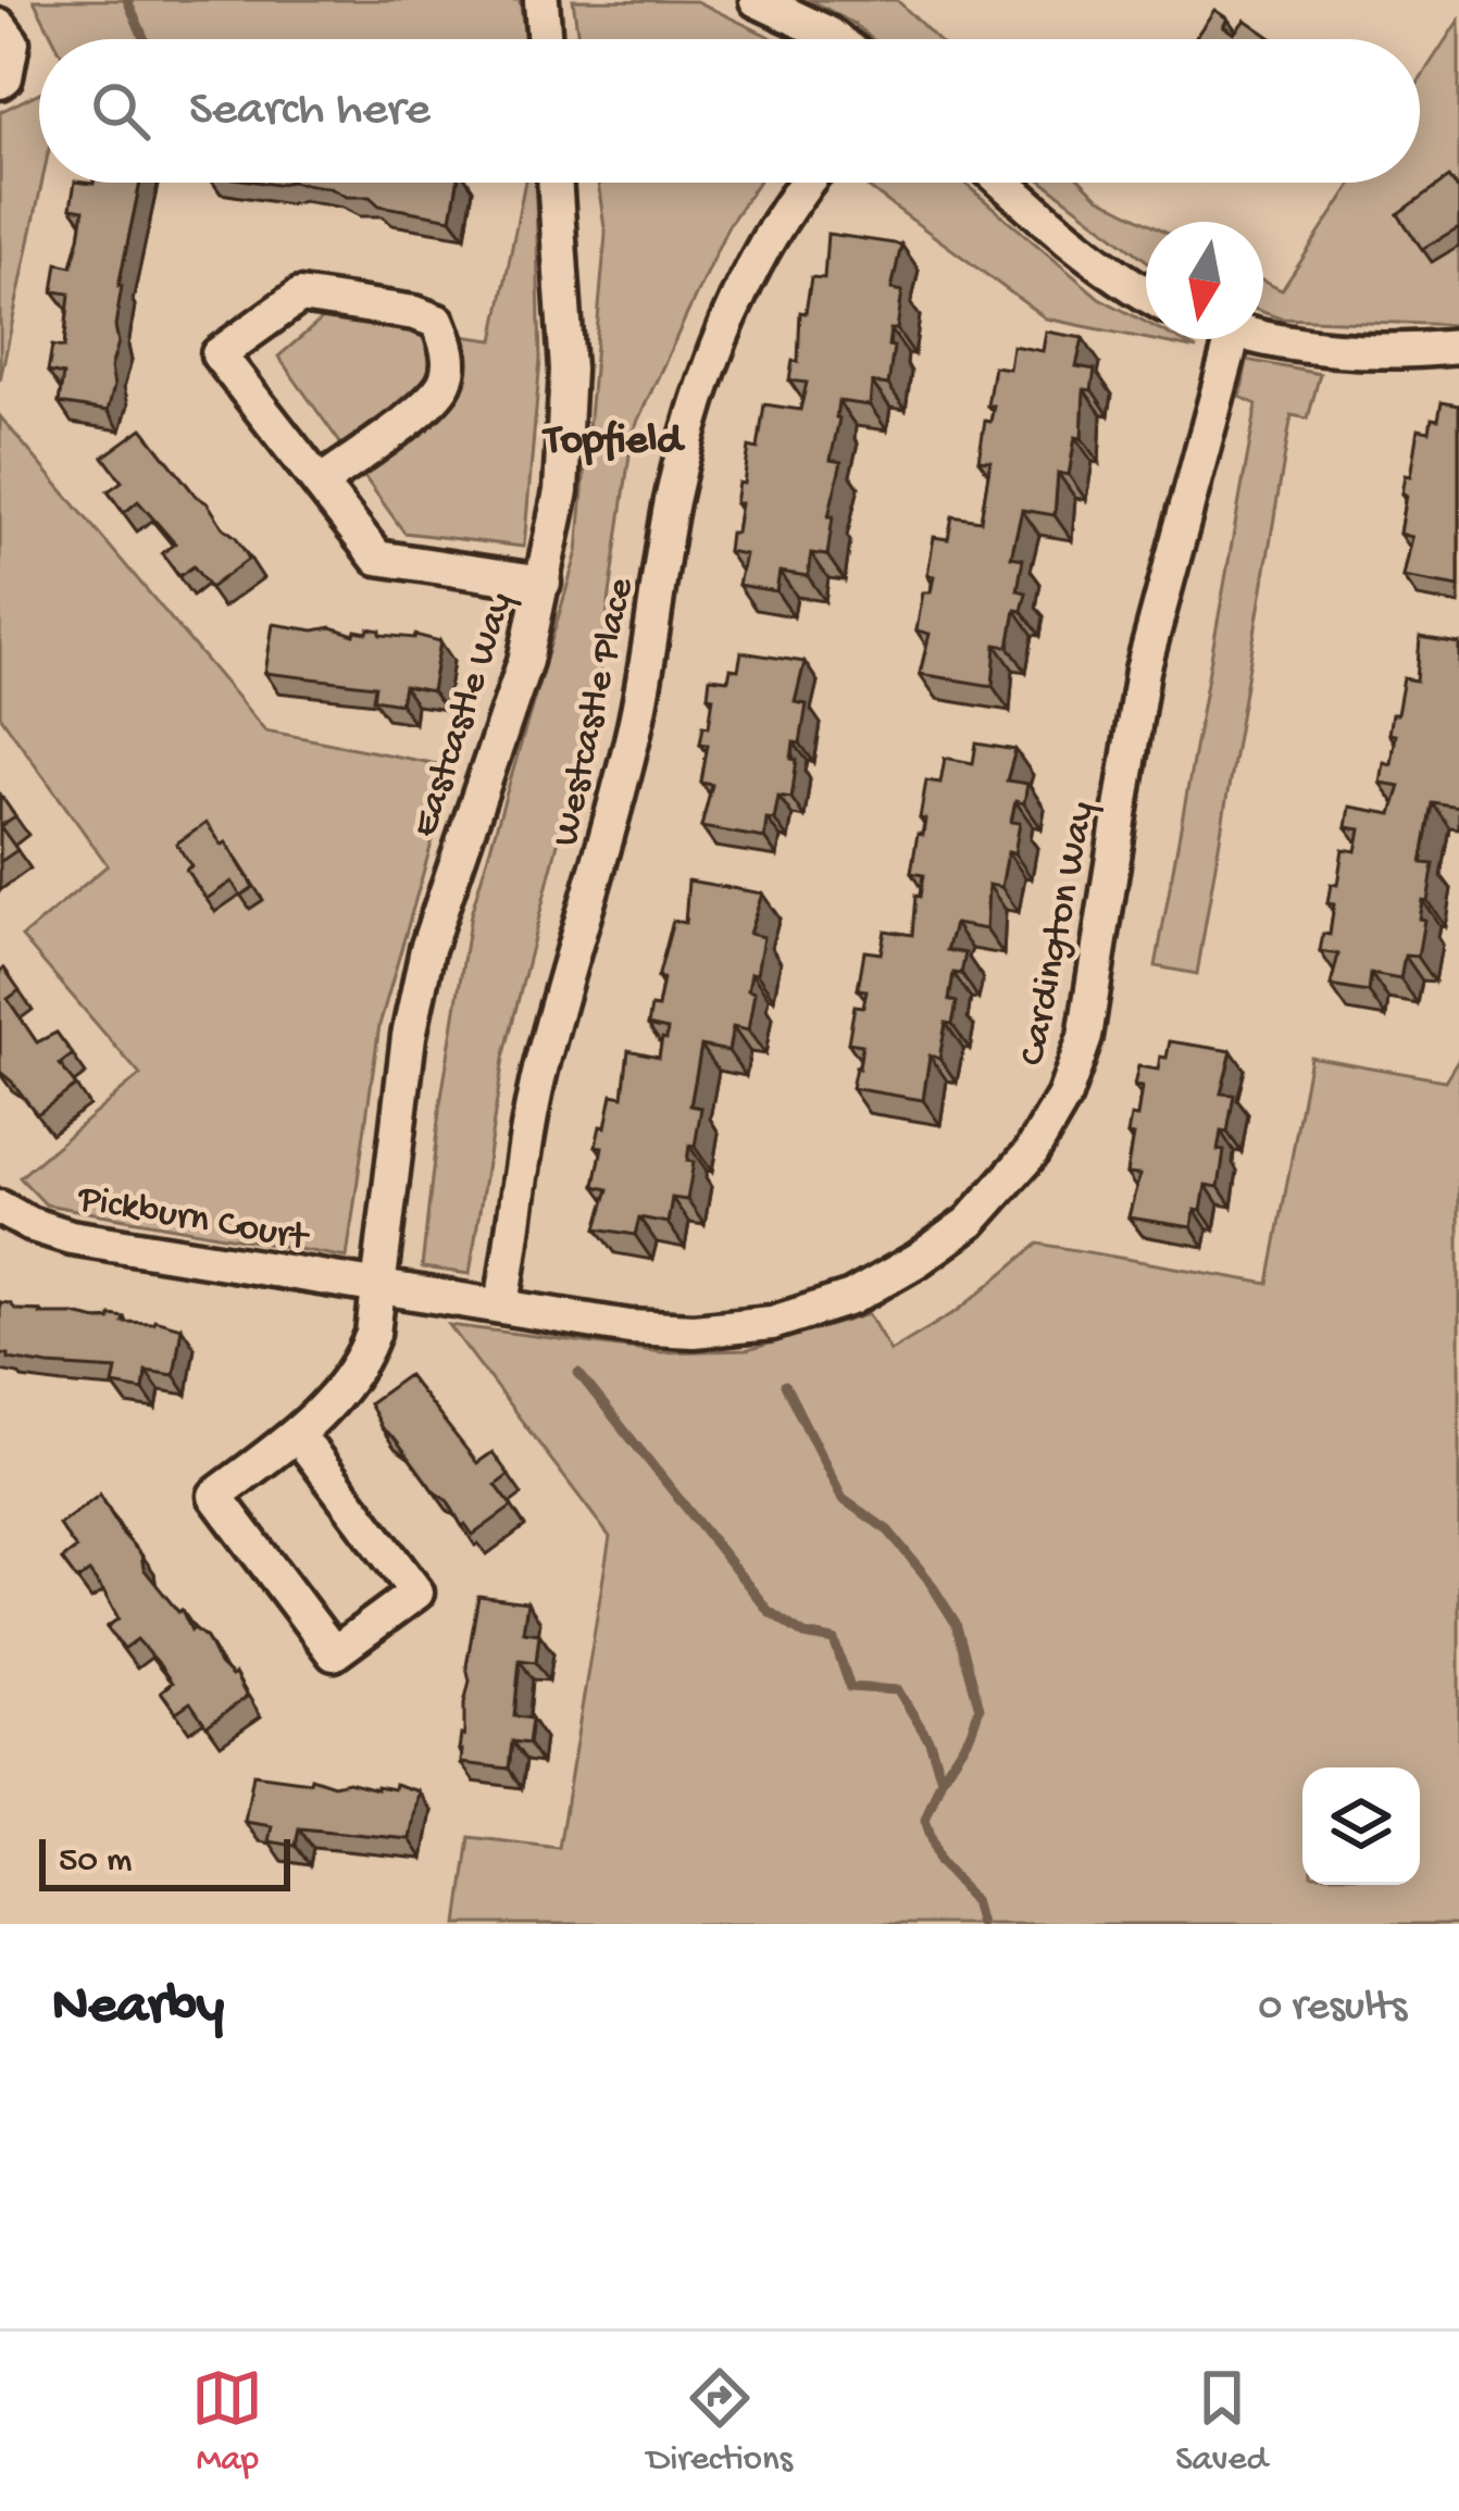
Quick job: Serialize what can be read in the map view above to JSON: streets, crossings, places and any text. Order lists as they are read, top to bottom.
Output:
{
  "streets": {
    "street": [
      "Westcastle Place",
      "Eastcastle Way",
      "Cardington Way",
      "Pickburn Court"
    ]
  },
  "crossings": [
    ["Westcastle Place", "Cardington Way"],
    ["Eastcastle Way", "Cardington Way"],
    ["Eastcastle Way", "Pickburn Court"],
    ["Cardington Way", "Pickburn Court"]
  ],
  "districts": ["Topfield"],
  "scale_bar": "50 m",
  "north": "bottom",
  "page": {
    "search": "Search here",
    "scale": "50 m",
    "heading": ["Nearby", "0 results"],
    "nav": ["Map", "Directions", "Saved"]
  }
}
